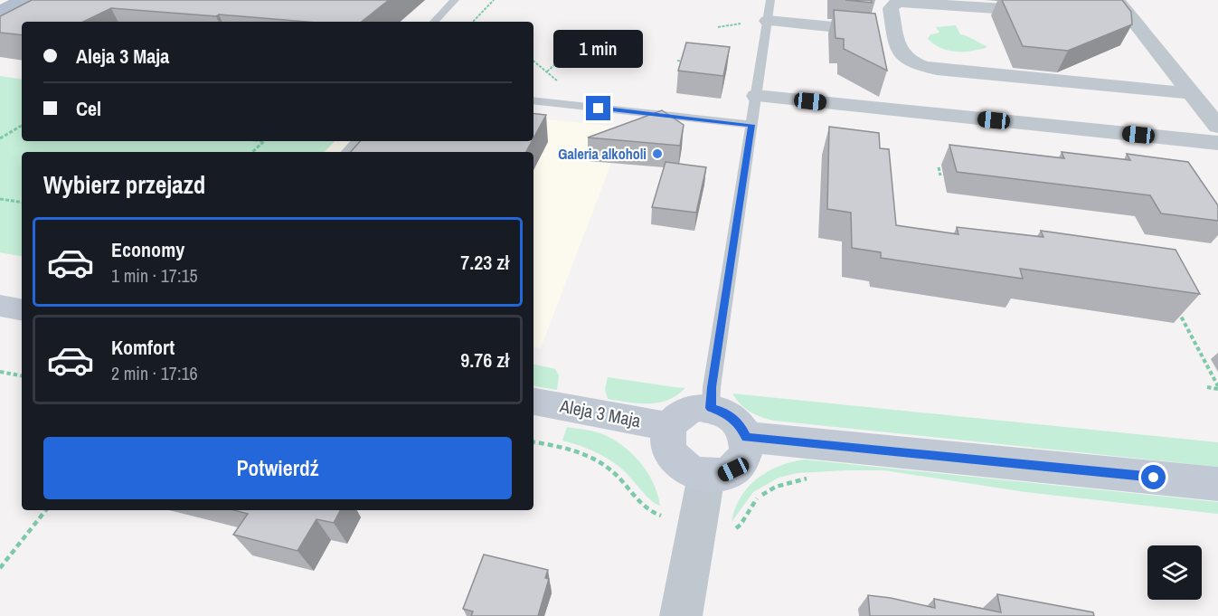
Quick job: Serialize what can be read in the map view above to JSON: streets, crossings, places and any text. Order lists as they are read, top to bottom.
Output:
{
  "streets": {
    "street": ["Aleja 3 Maja"]
  },
  "places": ["Galeria alkoholi"],
  "page": {
    "banner": ["Aleja 3 Maja", "Cel"],
    "bubble": "1 min",
    "heading": "Wybierz przejazd",
    "list": [
      {
        "name": "Economy",
        "note": "1 min · 17:15",
        "value": "7.23 zł"
      },
      {
        "name": "Komfort",
        "note": "2 min · 17:16",
        "value": "9.76 zł"
      }
    ],
    "buttons": "Potwierdź"
  }
}
